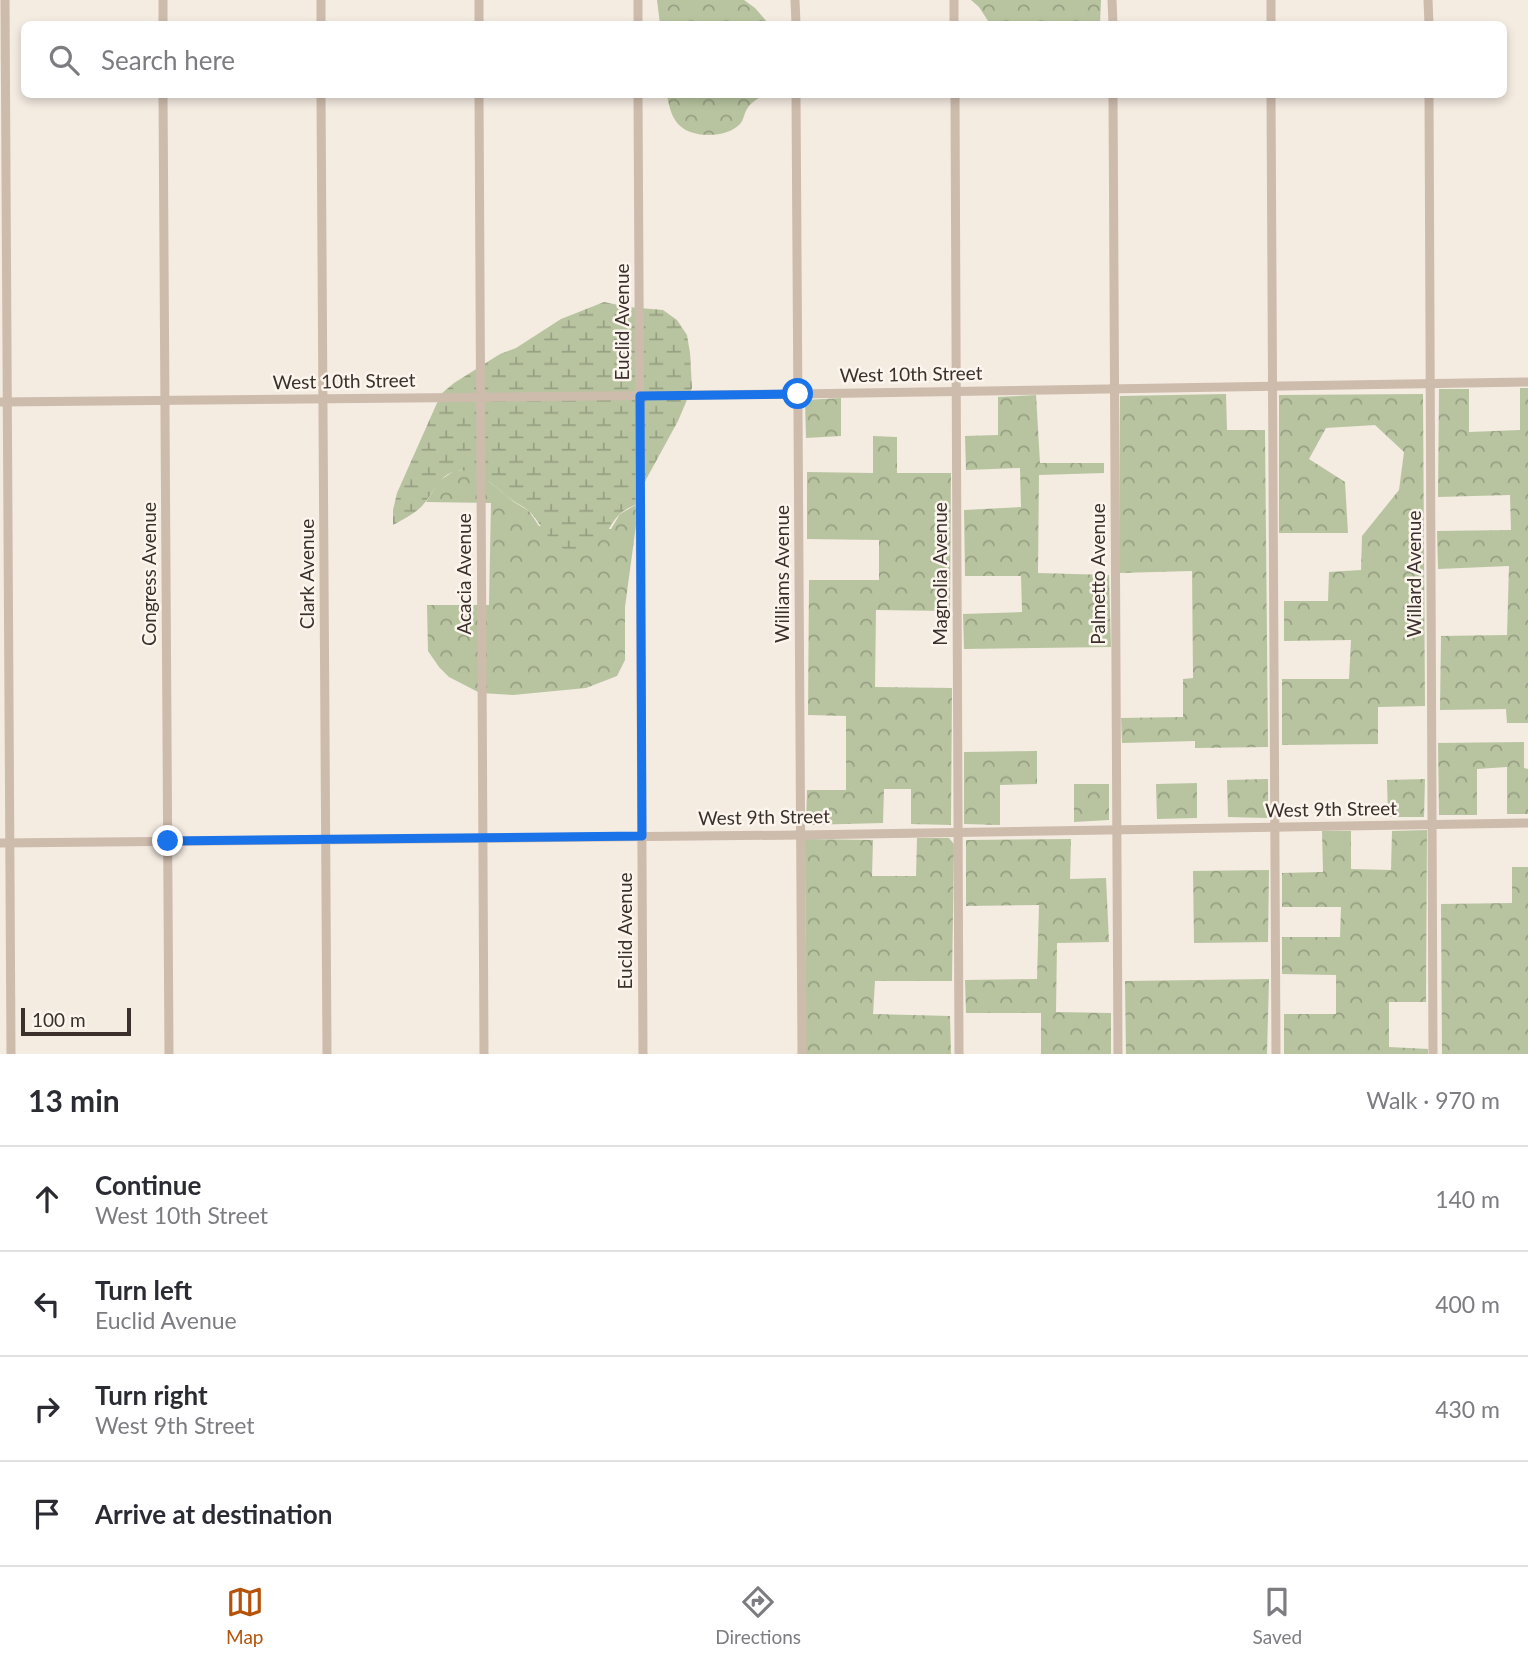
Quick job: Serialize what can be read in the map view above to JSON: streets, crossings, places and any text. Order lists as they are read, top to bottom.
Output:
{
  "streets": {
    "street": [
      "Euclid Avenue",
      "West 10th Street",
      "Congress Avenue",
      "Clark Avenue",
      "Acacia Avenue",
      "Williams Avenue",
      "Magnolia Avenue",
      "Palmetto Avenue",
      "Willard Avenue",
      "West 9th Street"
    ]
  },
  "crossings": [
    ["Euclid Avenue", "West 10th Street"],
    ["Euclid Avenue", "West 9th Street"],
    ["West 10th Street", "Congress Avenue"],
    ["West 10th Street", "Clark Avenue"],
    ["West 10th Street", "Acacia Avenue"],
    ["West 10th Street", "Williams Avenue"],
    ["West 10th Street", "Magnolia Avenue"],
    ["West 10th Street", "Palmetto Avenue"],
    ["West 10th Street", "Willard Avenue"],
    ["Congress Avenue", "West 9th Street"],
    ["Clark Avenue", "West 9th Street"],
    ["Acacia Avenue", "West 9th Street"],
    ["Williams Avenue", "West 9th Street"],
    ["Magnolia Avenue", "West 9th Street"],
    ["Palmetto Avenue", "West 9th Street"],
    ["Willard Avenue", "West 9th Street"]
  ],
  "scale_bar": "100 m",
  "page": {
    "search": "Search here",
    "scale": "100 m",
    "heading": ["13 min", "Walk · 970 m"],
    "list": [
      ["Continue", "West 10th Street", "140 m"],
      ["Turn left", "Euclid Avenue", "400 m"],
      ["Turn right", "West 9th Street", "430 m"],
      "Arrive at destination"
    ],
    "nav": ["Map", "Directions", "Saved"]
  }
}
